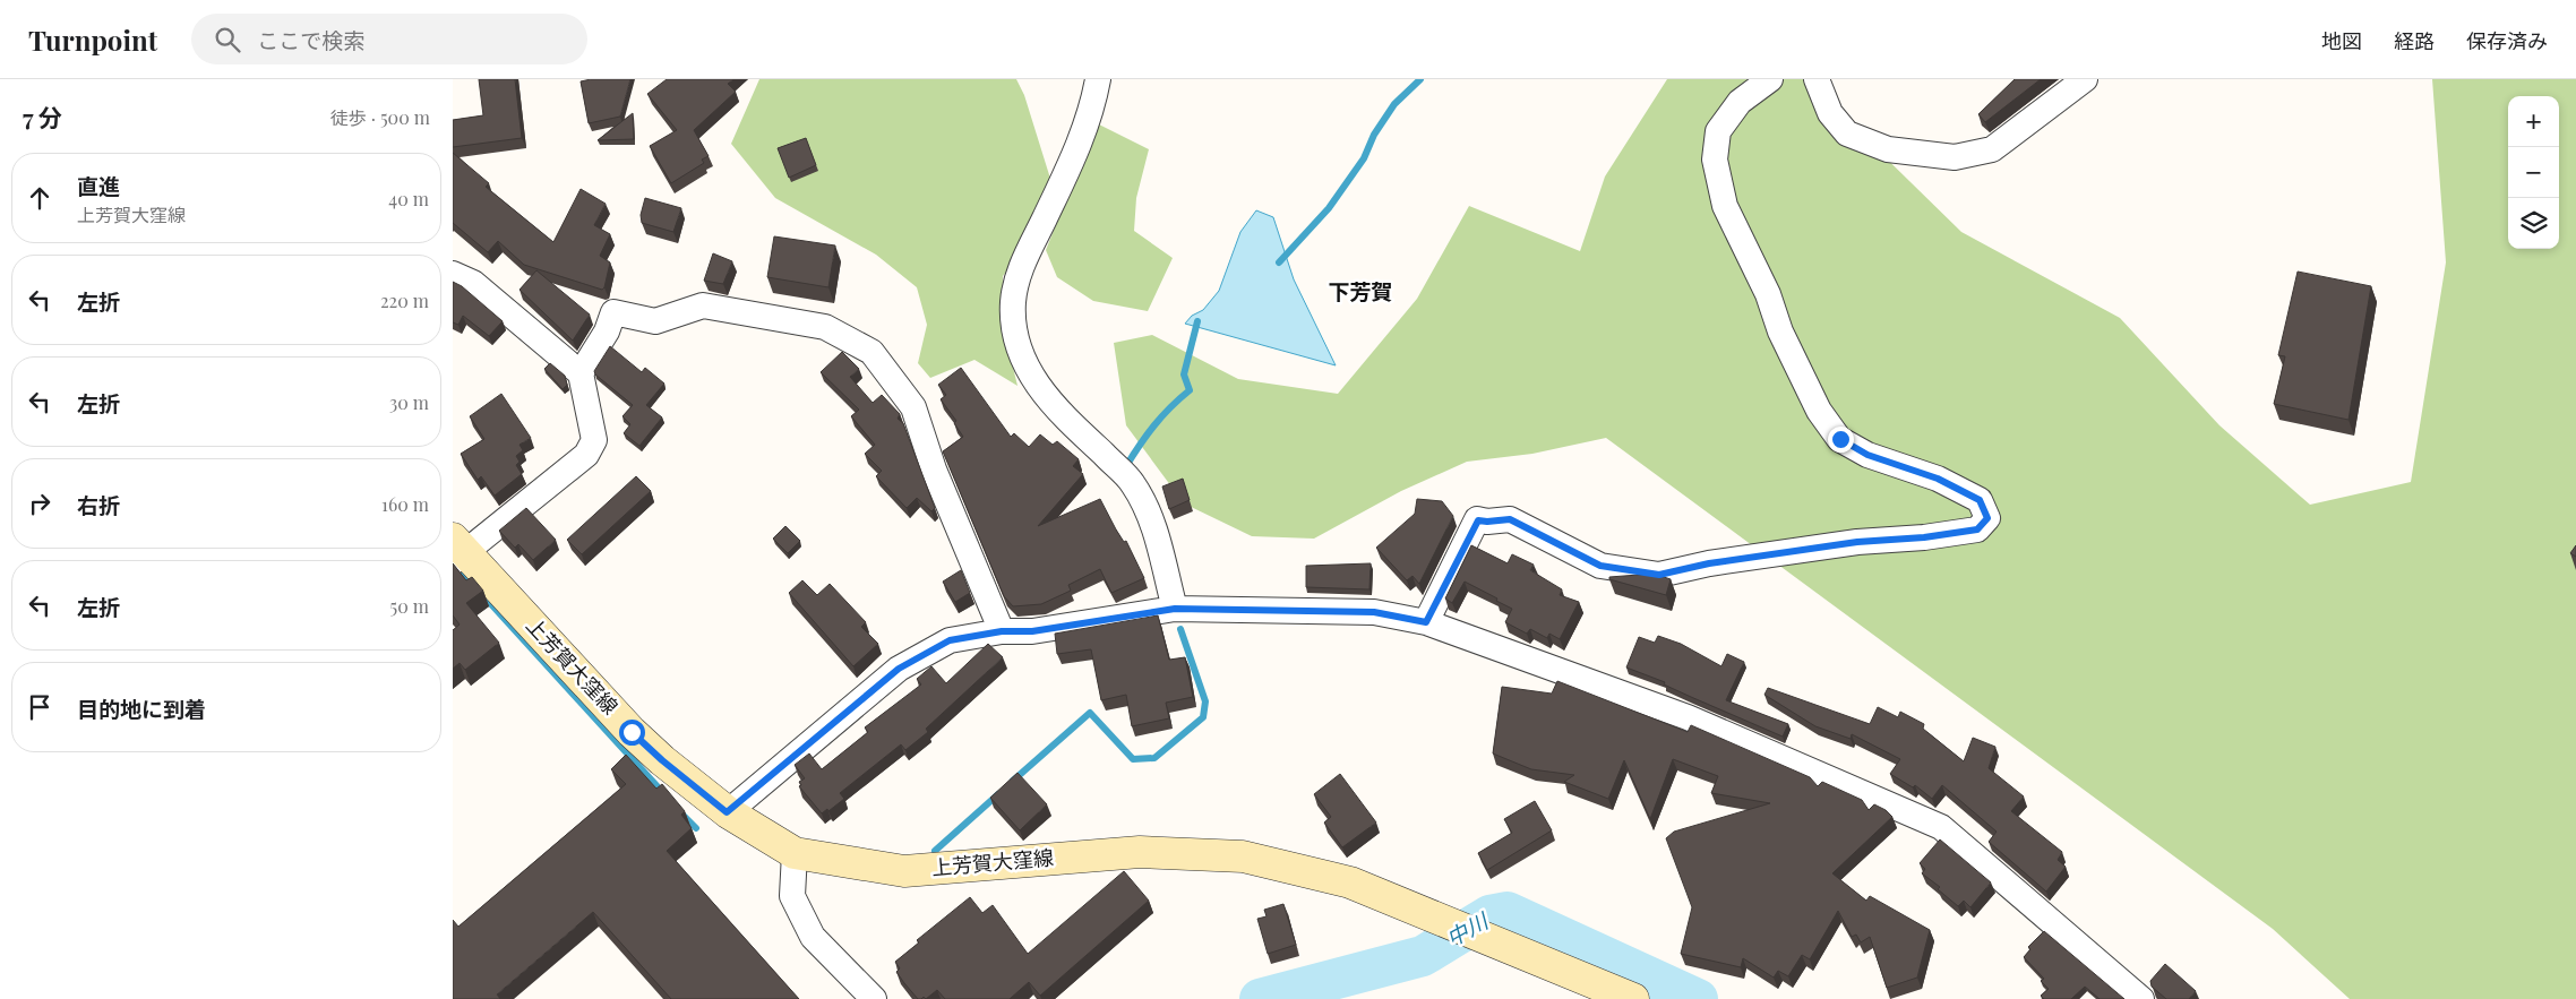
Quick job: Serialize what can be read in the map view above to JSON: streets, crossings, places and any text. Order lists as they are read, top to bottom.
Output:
{
  "streets": {
    "main road": ["上芳賀大窪線"]
  },
  "districts": ["下芳賀"],
  "water": ["中川"],
  "page": {
    "header": "Turnpoint",
    "search": "ここで検索",
    "nav": ["地図", "経路", "保存済み"],
    "heading": ["7 分", "徒歩 · 500 m"],
    "map_buttons": ["+", "−"],
    "list": [
      ["直進", "上芳賀大窪線", "40 m"],
      ["左折", "220 m"],
      ["左折", "30 m"],
      ["右折", "160 m"],
      ["左折", "50 m"],
      "目的地に到着"
    ]
  }
}
